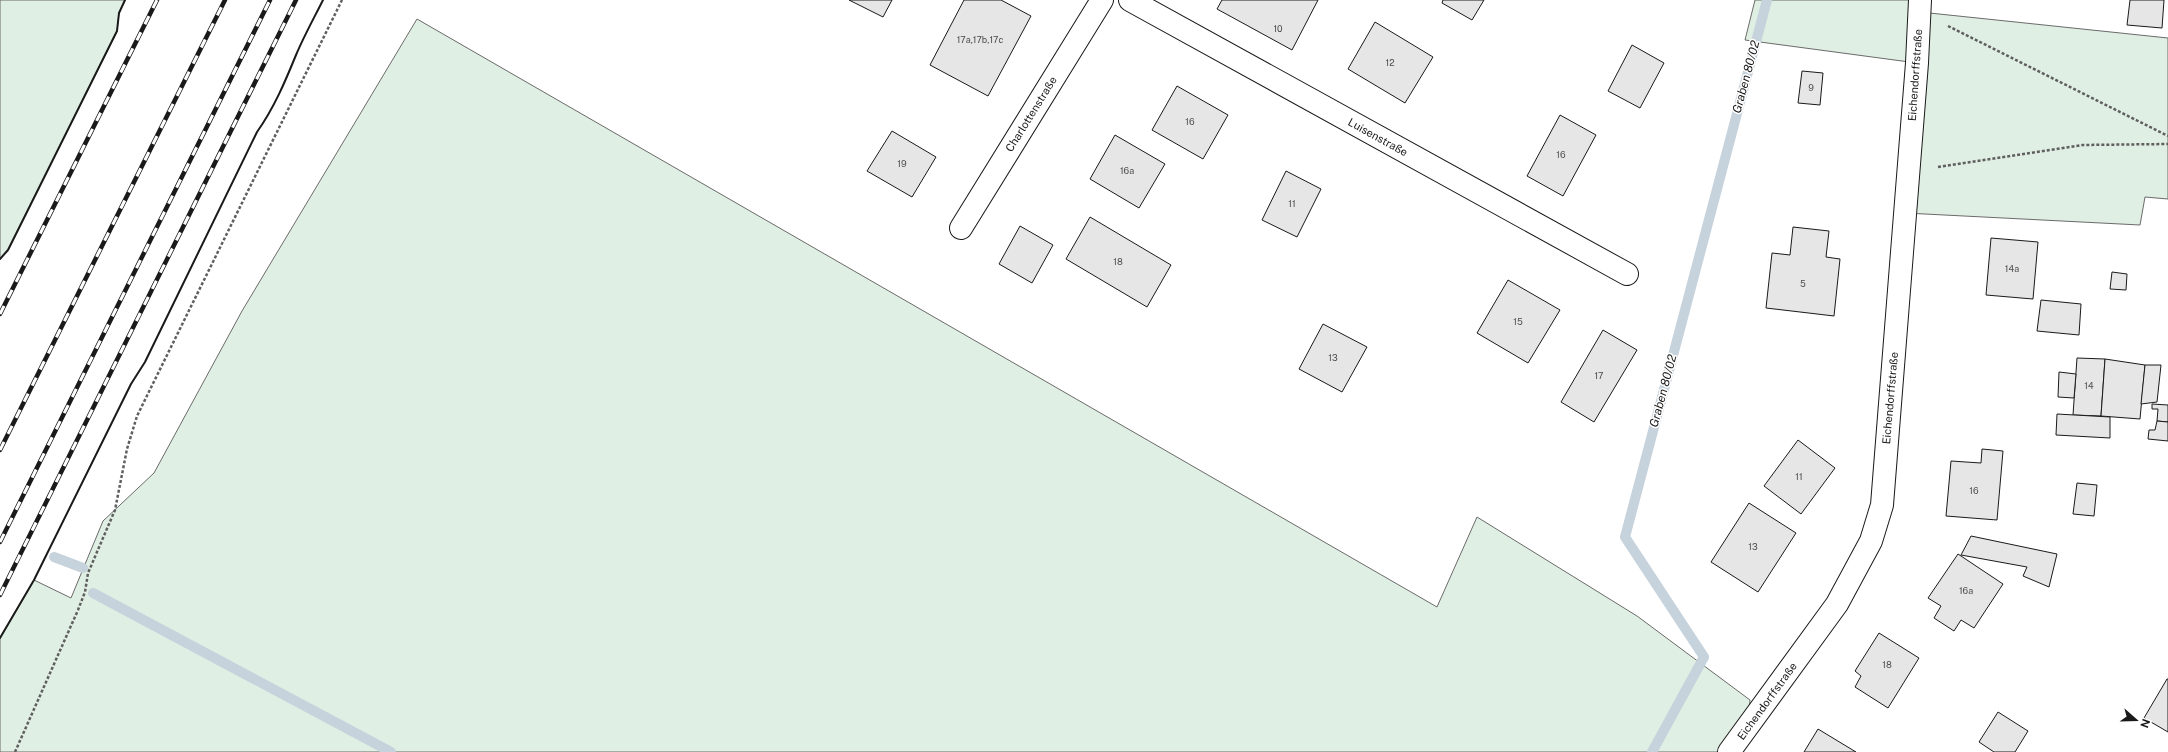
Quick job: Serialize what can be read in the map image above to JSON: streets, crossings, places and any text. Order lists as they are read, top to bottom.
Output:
{
  "streets": {
    "street": ["Eichendorffstraße", "Charlottenstraße", "Luisenstraße"]
  },
  "water": ["Graben 80/02"],
  "house_numbers": [
    "10",
    "17a,17b,17c",
    "12",
    "9",
    "16",
    "16",
    "19",
    "16a",
    "11",
    "18",
    "14a",
    "5",
    "15",
    "13",
    "17",
    "14",
    "11",
    "16",
    "13",
    "16a",
    "18"
  ],
  "north": "right"
}
